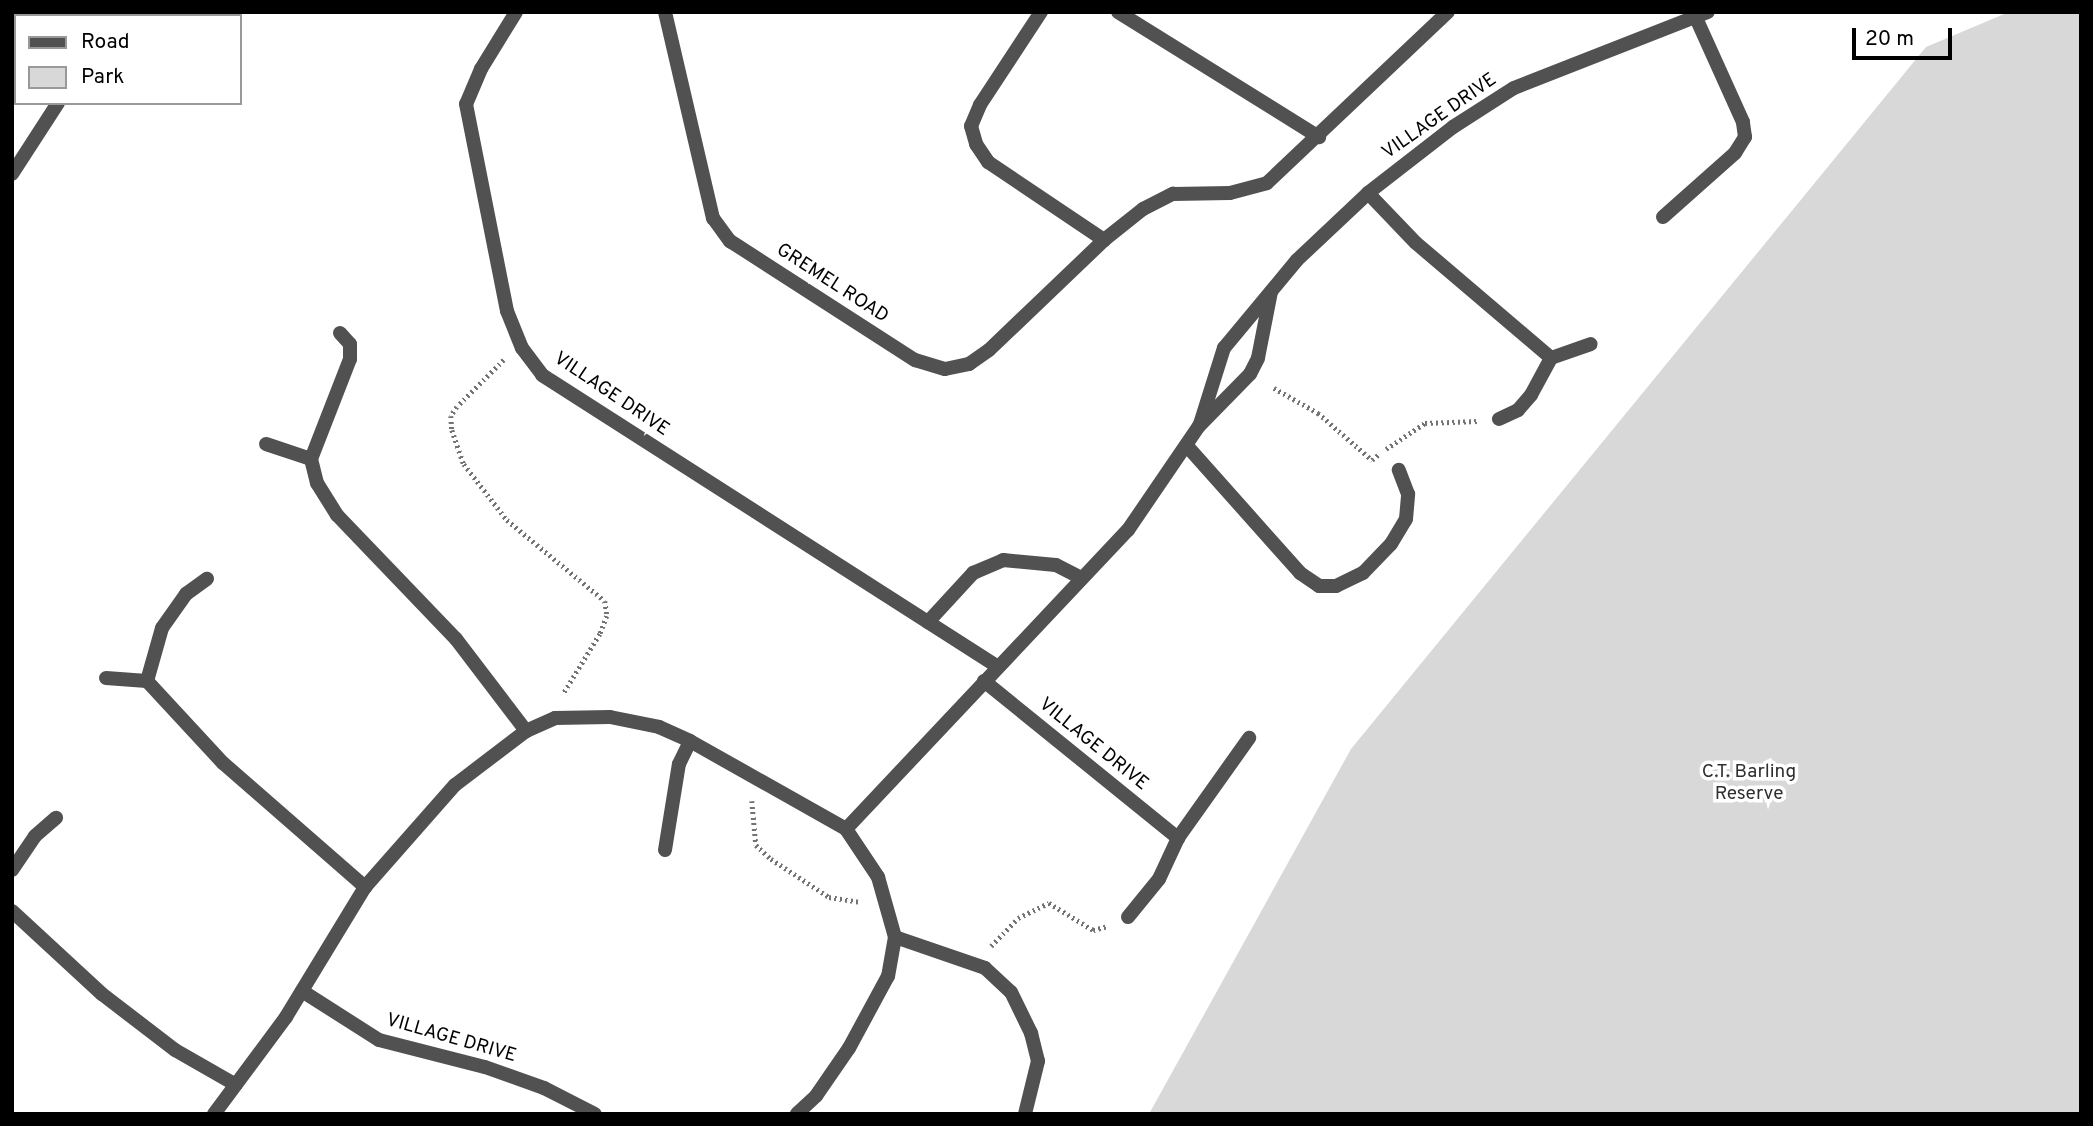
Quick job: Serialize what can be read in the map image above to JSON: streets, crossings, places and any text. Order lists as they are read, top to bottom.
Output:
{
  "streets": {
    "street": ["VILLAGE DRIVE", "GREMEL ROAD"]
  },
  "parks": ["C.T. Barling Reserve"],
  "legend": ["Road", "Park"],
  "scale_bar": "20 m"
}
